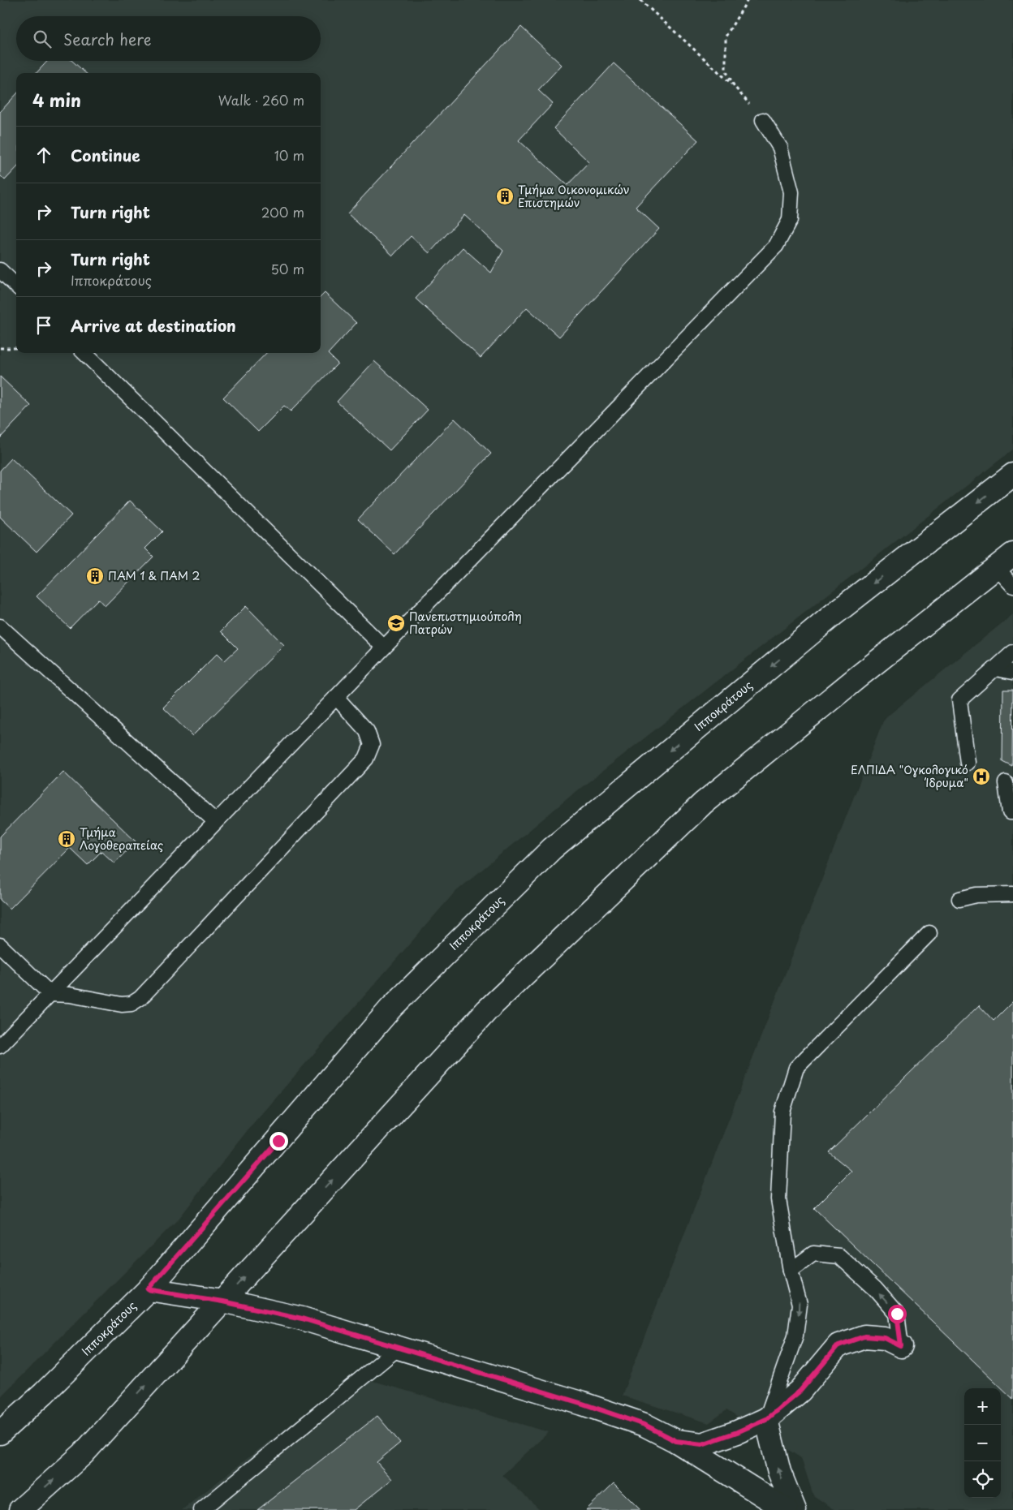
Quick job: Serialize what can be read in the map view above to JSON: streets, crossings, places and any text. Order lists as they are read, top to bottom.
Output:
{
  "streets": {
    "street": ["Ιπποκράτους"]
  },
  "places": {
    "building": ["Τμήμα Οικονομικών Επιστημών", "ΠΑΜ 1 & ΠΑΜ 2", "Τμήμα Λογοθεραπείας"],
    "school or university": ["Πανεπιστημιούπολη Πατρών"],
    "hospital": ["ΕΛΠΙΔΑ \"Ογκολογικό Ίδρυμα\""]
  },
  "page": {
    "search": "Search here",
    "heading": ["4 min", "Walk · 260 m"],
    "list": [
      ["Continue", "10 m"],
      ["Turn right", "200 m"],
      ["Turn right", "Ιπποκράτους", "50 m"],
      "Arrive at destination"
    ],
    "map_buttons": ["+", "−"]
  }
}
